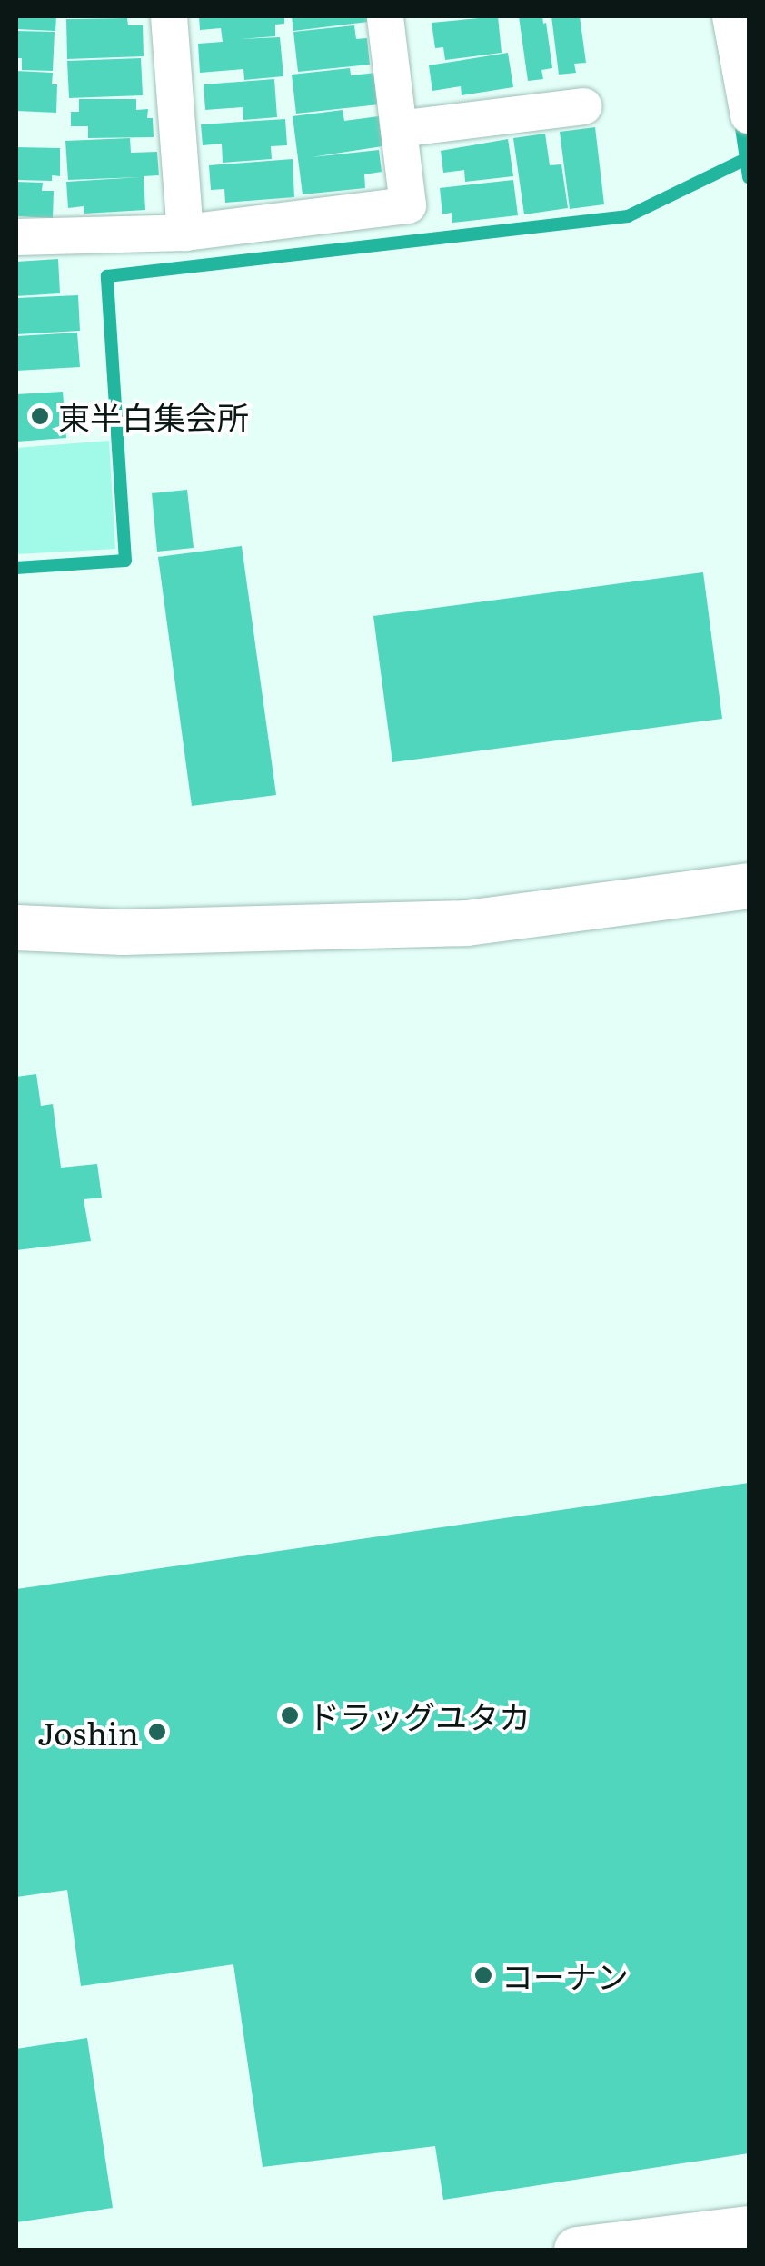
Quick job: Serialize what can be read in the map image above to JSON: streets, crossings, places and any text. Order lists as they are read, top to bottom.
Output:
{
  "places": [
    "東半白集会所",
    "ドラッグユタカ",
    "Joshin",
    "コーナン"
  ]
}
